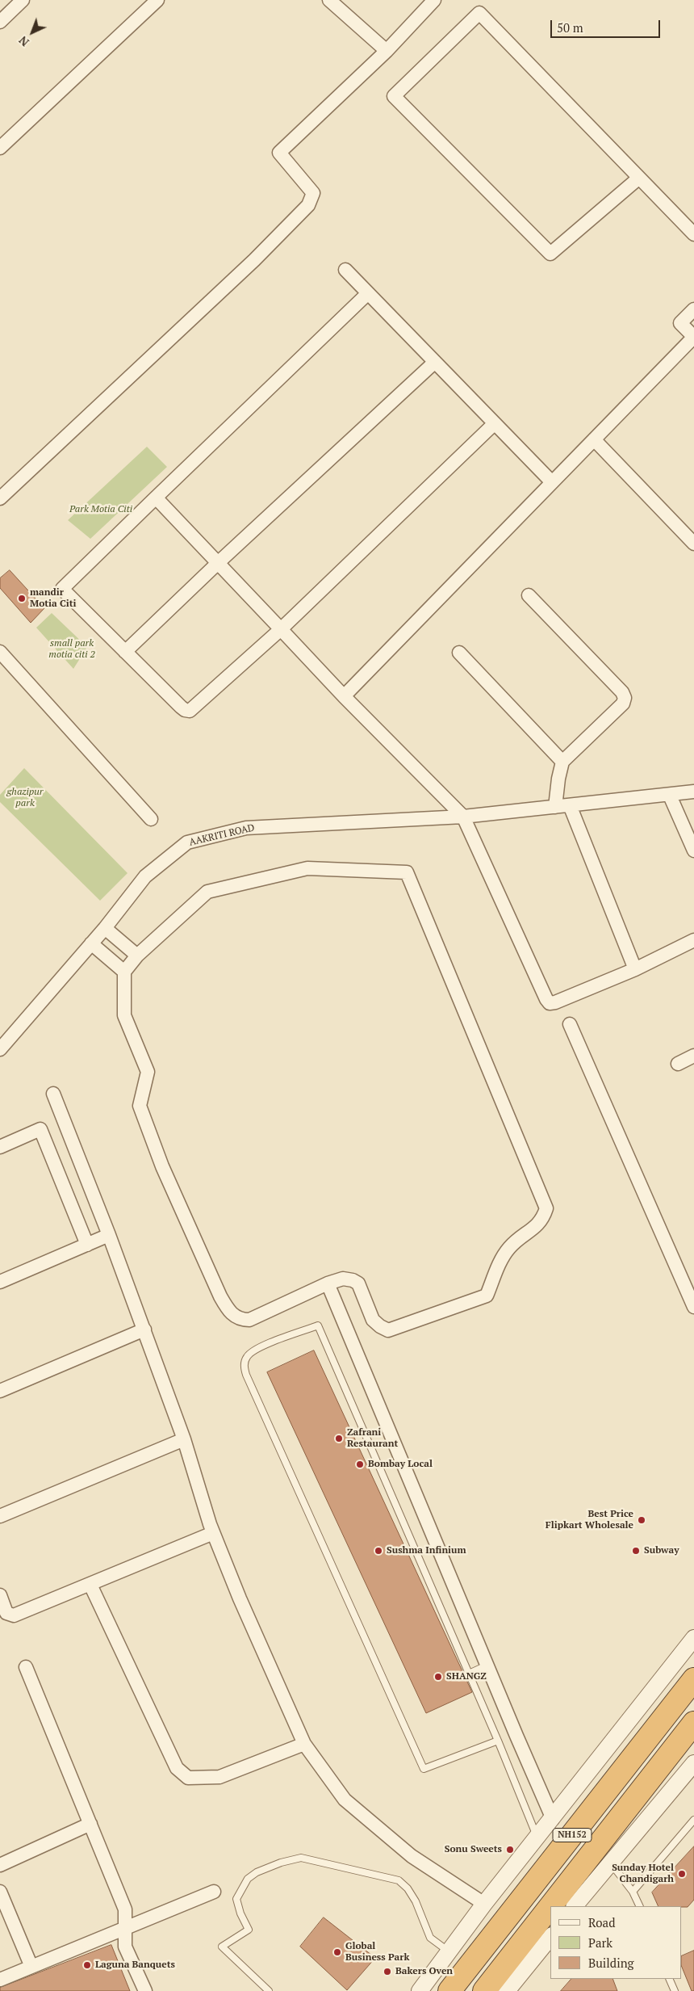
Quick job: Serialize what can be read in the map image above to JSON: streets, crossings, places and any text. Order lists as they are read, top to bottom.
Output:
{
  "streets": {
    "highway": ["NH152"],
    "street": ["AAKRITI ROAD"]
  },
  "parks": ["Park Motia Citi", "small park motia citi 2", "ghazipur park"],
  "places": [
    "mandir Motia Citi",
    "Zafrani Restaurant",
    "Bombay Local",
    "Best Price Flipkart Wholesale",
    "Sushma Infinium",
    "Subway",
    "SHANGZ",
    "Sonu Sweets",
    "Sunday Hotel Chandigarh",
    "Global Business Park",
    "Laguna Banquets",
    "Bakers Oven"
  ],
  "legend": ["Road", "Park", "Building"],
  "scale_bar": "50 m",
  "north": "bottom left"
}
